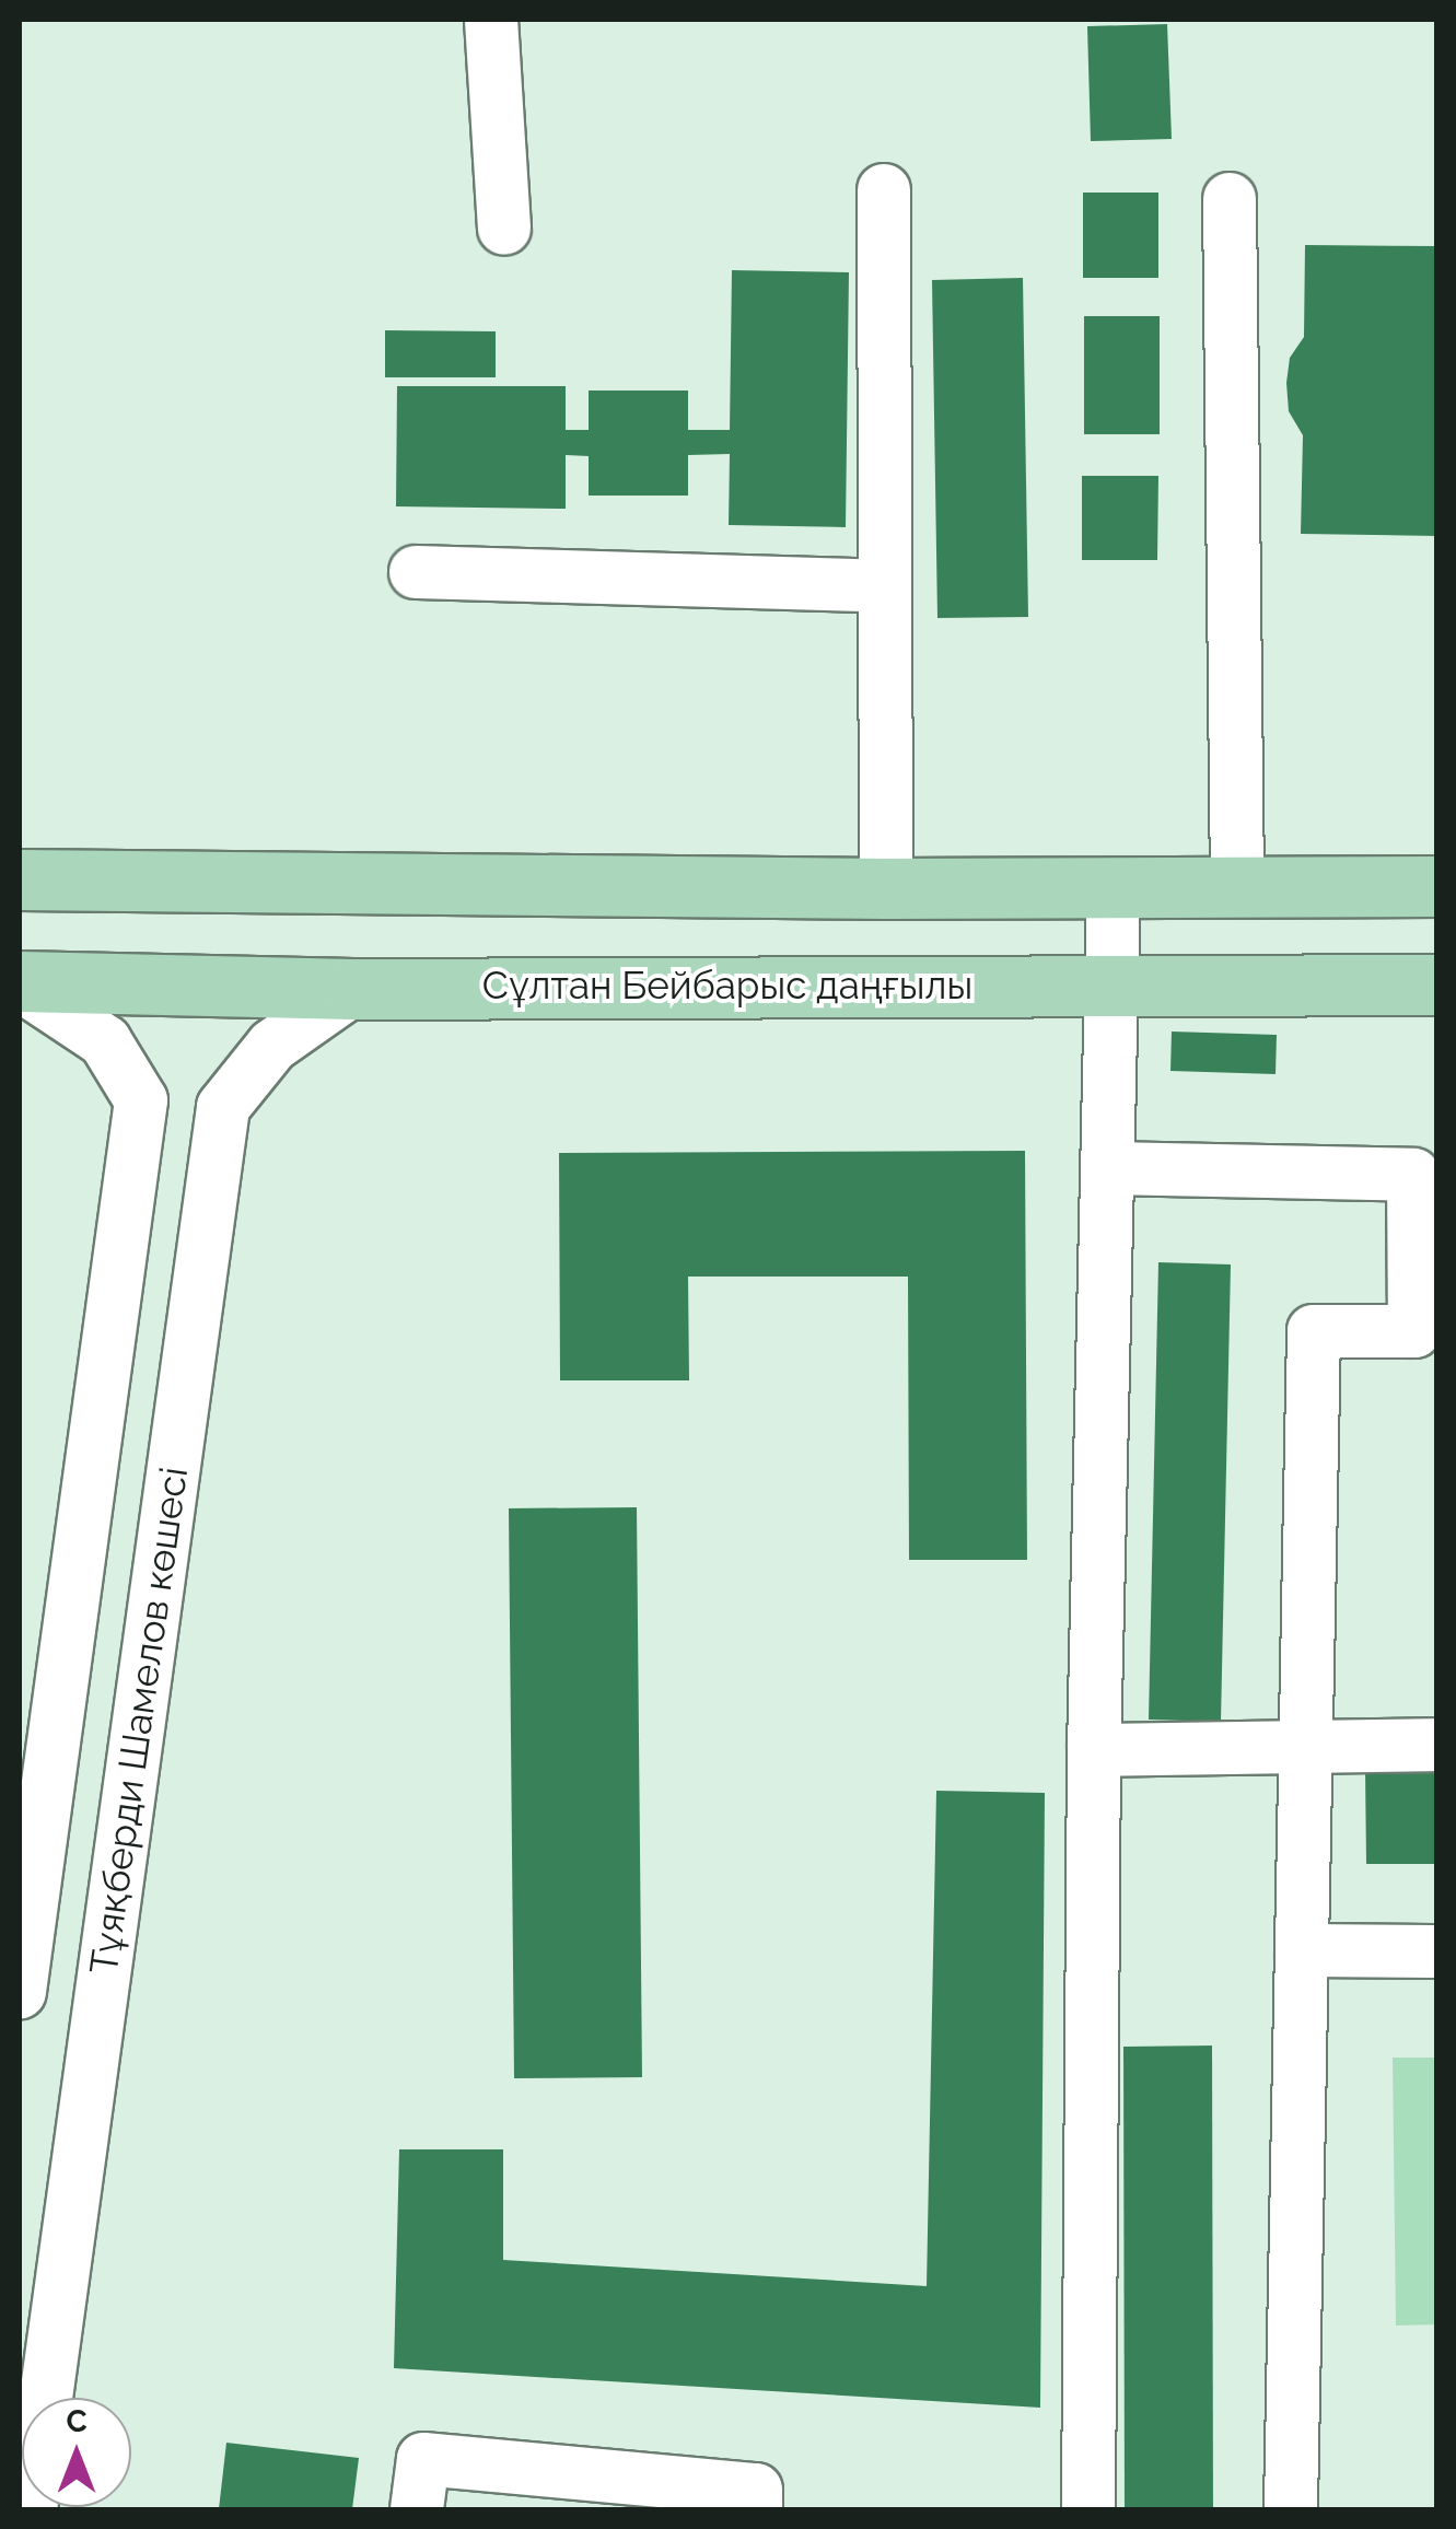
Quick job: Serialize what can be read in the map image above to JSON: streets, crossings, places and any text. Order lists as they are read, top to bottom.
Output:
{
  "streets": {
    "main road": ["Сұлтан Бейбарыс даңғылы"],
    "street": ["Тұяқберди Шамелов көшесі"]
  },
  "crossings": [
    ["Сұлтан Бейбарыс даңғылы", "Тұяқберди Шамелов көшесі"]
  ],
  "north": "top"
}
